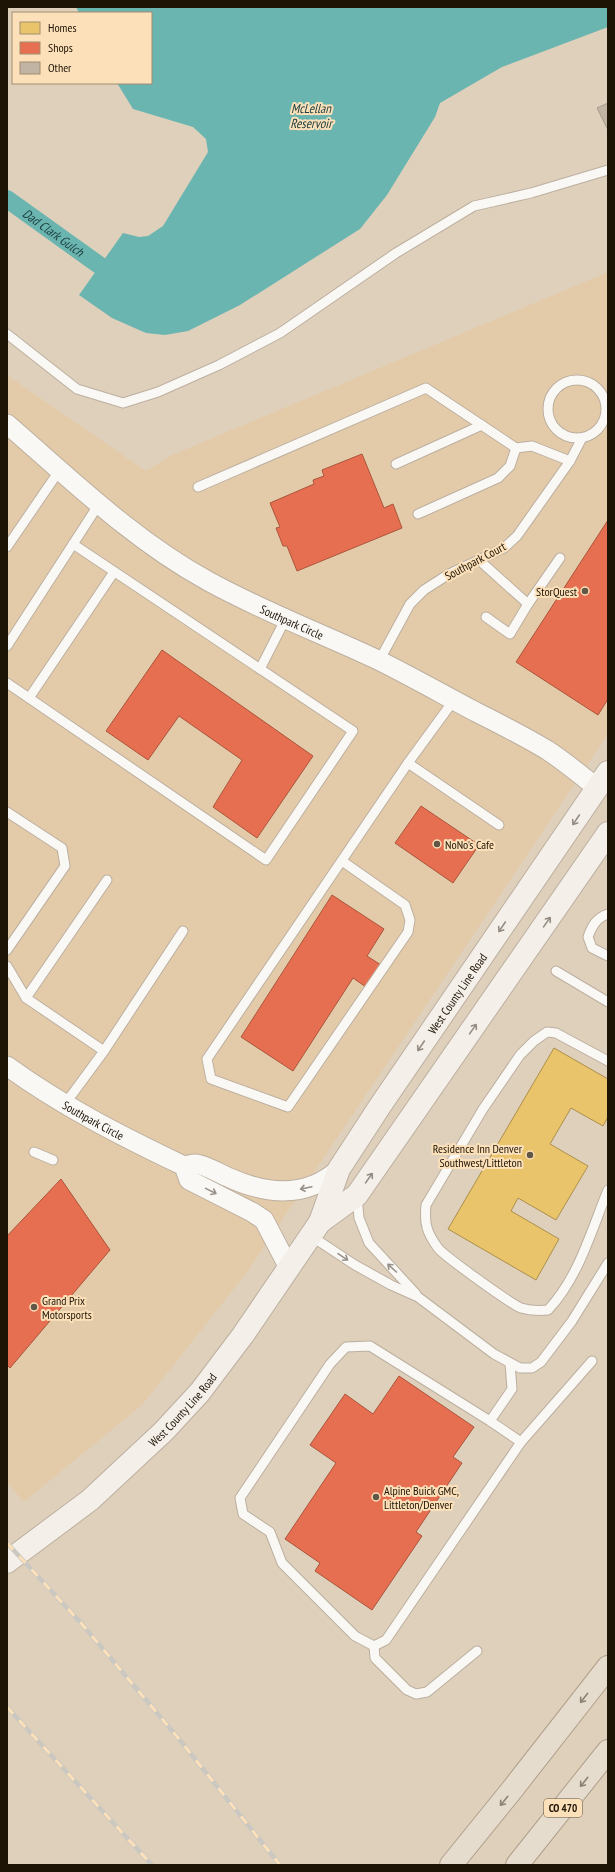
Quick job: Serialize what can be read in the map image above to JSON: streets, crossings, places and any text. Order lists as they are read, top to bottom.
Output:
{
  "streets": {
    "highway": ["CO 470"],
    "main road": ["West County Line Road"],
    "street": ["Southpark Circle"],
    "lane": ["Southpark Court"]
  },
  "crossings": [
    ["Southpark Court", "Southpark Circle"],
    ["Southpark Circle", "West County Line Road"]
  ],
  "water": ["McLellan Reservoir", "Dad Clark Gulch"],
  "places": [
    "StorQuest",
    "NoNo's Cafe",
    "Residence Inn Denver Southwest/Littleton",
    "Grand Prix Motorsports",
    "Alpine Buick GMC, Littleton/Denver"
  ],
  "legend": ["Homes", "Shops", "Other"]
}
